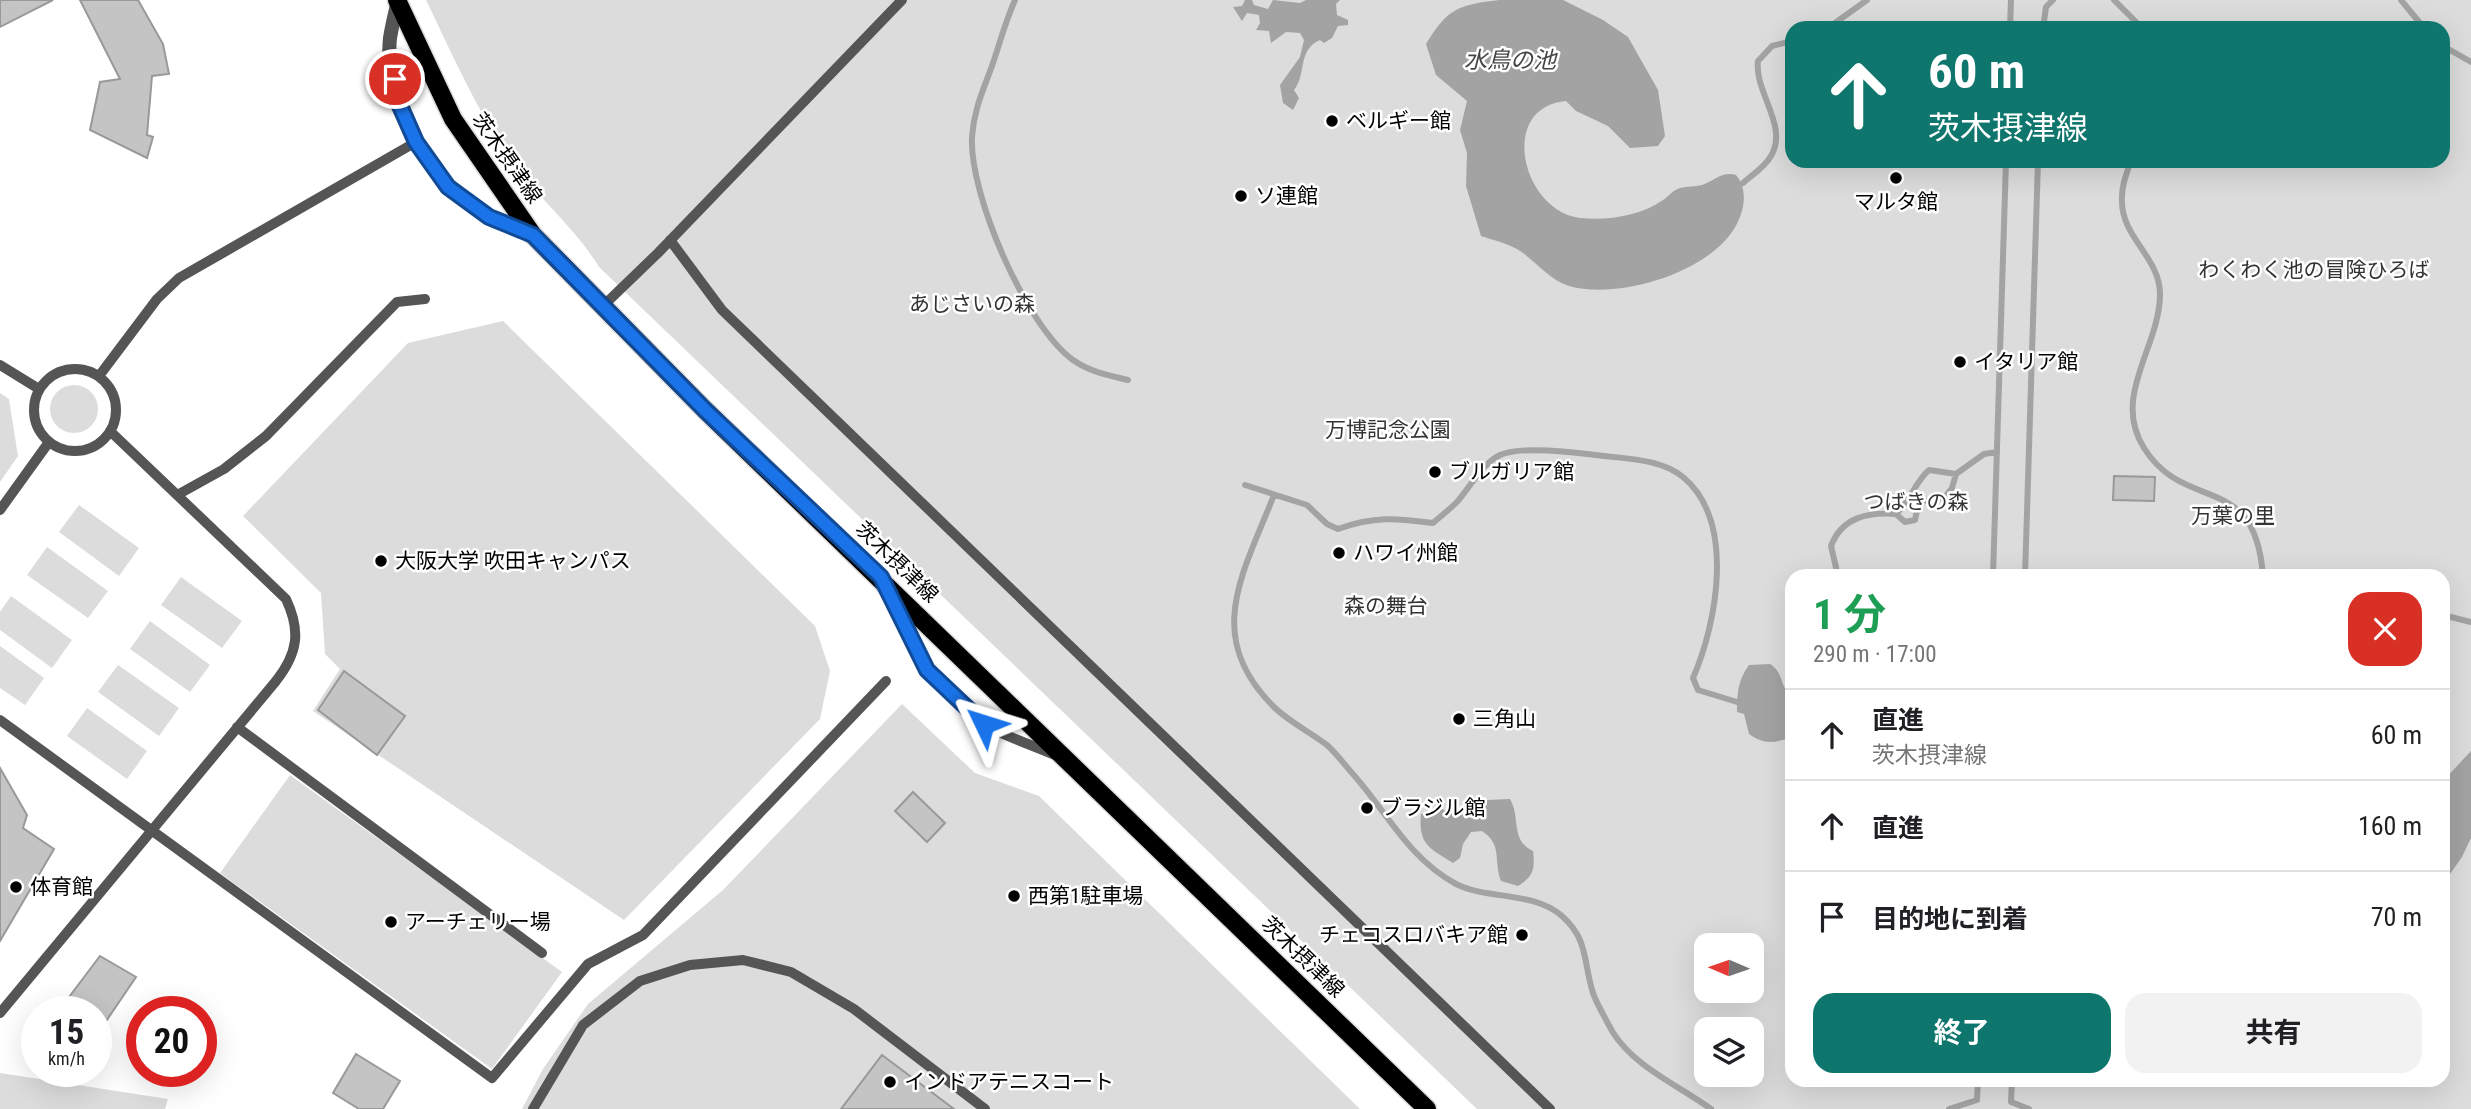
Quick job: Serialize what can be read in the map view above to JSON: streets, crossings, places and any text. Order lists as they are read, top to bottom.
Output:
{
  "streets": {
    "main road": ["茨木摂津線"]
  },
  "water": ["水鳥の池"],
  "parks": [
    "わくわく池の冒険ひろば",
    "あじさいの森",
    "万博記念公園",
    "つばきの森",
    "万葉の里",
    "森の舞台"
  ],
  "places": [
    "ベルギー館",
    "マルタ館",
    "ソ連館",
    "イタリア館",
    "ブルガリア館",
    "ハワイ州館",
    "大阪大学 吹田キャンパス",
    "三角山",
    "ブラジル館",
    "体育館",
    "西第1駐車場",
    "アーチェリー場",
    "チェコスロバキア館",
    "インドアテニスコート"
  ],
  "north": "left",
  "page": {
    "turn": ["60 m", "茨木摂津線"],
    "heading": ["1 分", "290 m · 17:00"],
    "list": [
      {
        "name": "直進",
        "note": "茨木摂津線",
        "value": "60 m"
      },
      {
        "name": "直進",
        "value": "160 m"
      },
      {
        "name": "目的地に到着",
        "value": "70 m"
      }
    ],
    "buttons": ["終了", "共有"],
    "speed": "15 km/h",
    "limit": "20"
  }
}
